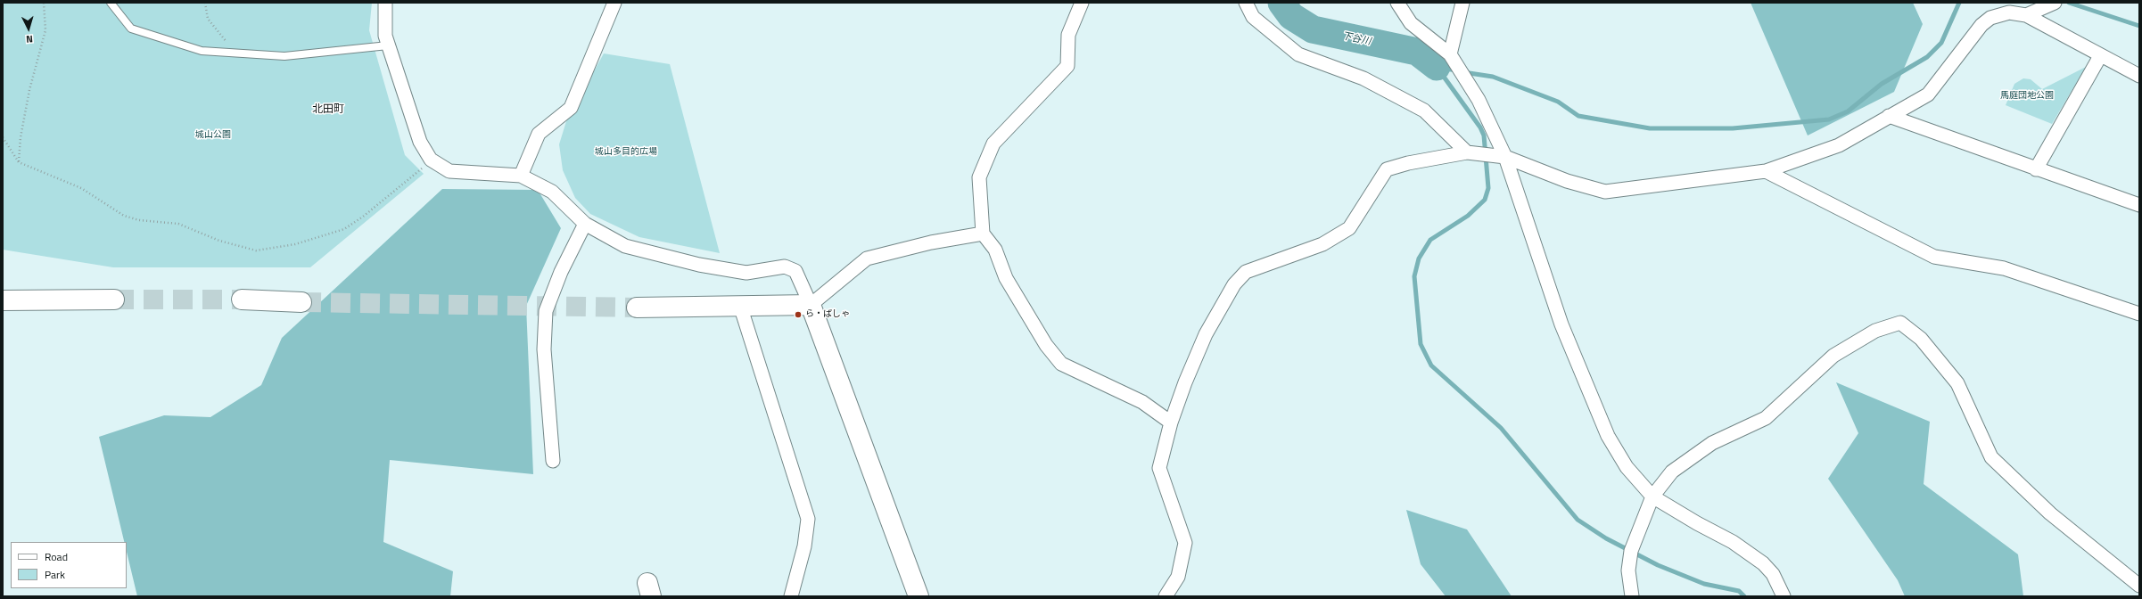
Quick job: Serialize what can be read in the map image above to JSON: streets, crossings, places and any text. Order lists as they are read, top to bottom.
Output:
{
  "districts": ["北田町"],
  "water": ["下谷川"],
  "parks": ["馬庭団地公園", "城山公園", "城山多目的広場"],
  "places": ["ら・ぱしゃ"],
  "legend": ["Road", "Park"],
  "north": "bottom"
}
